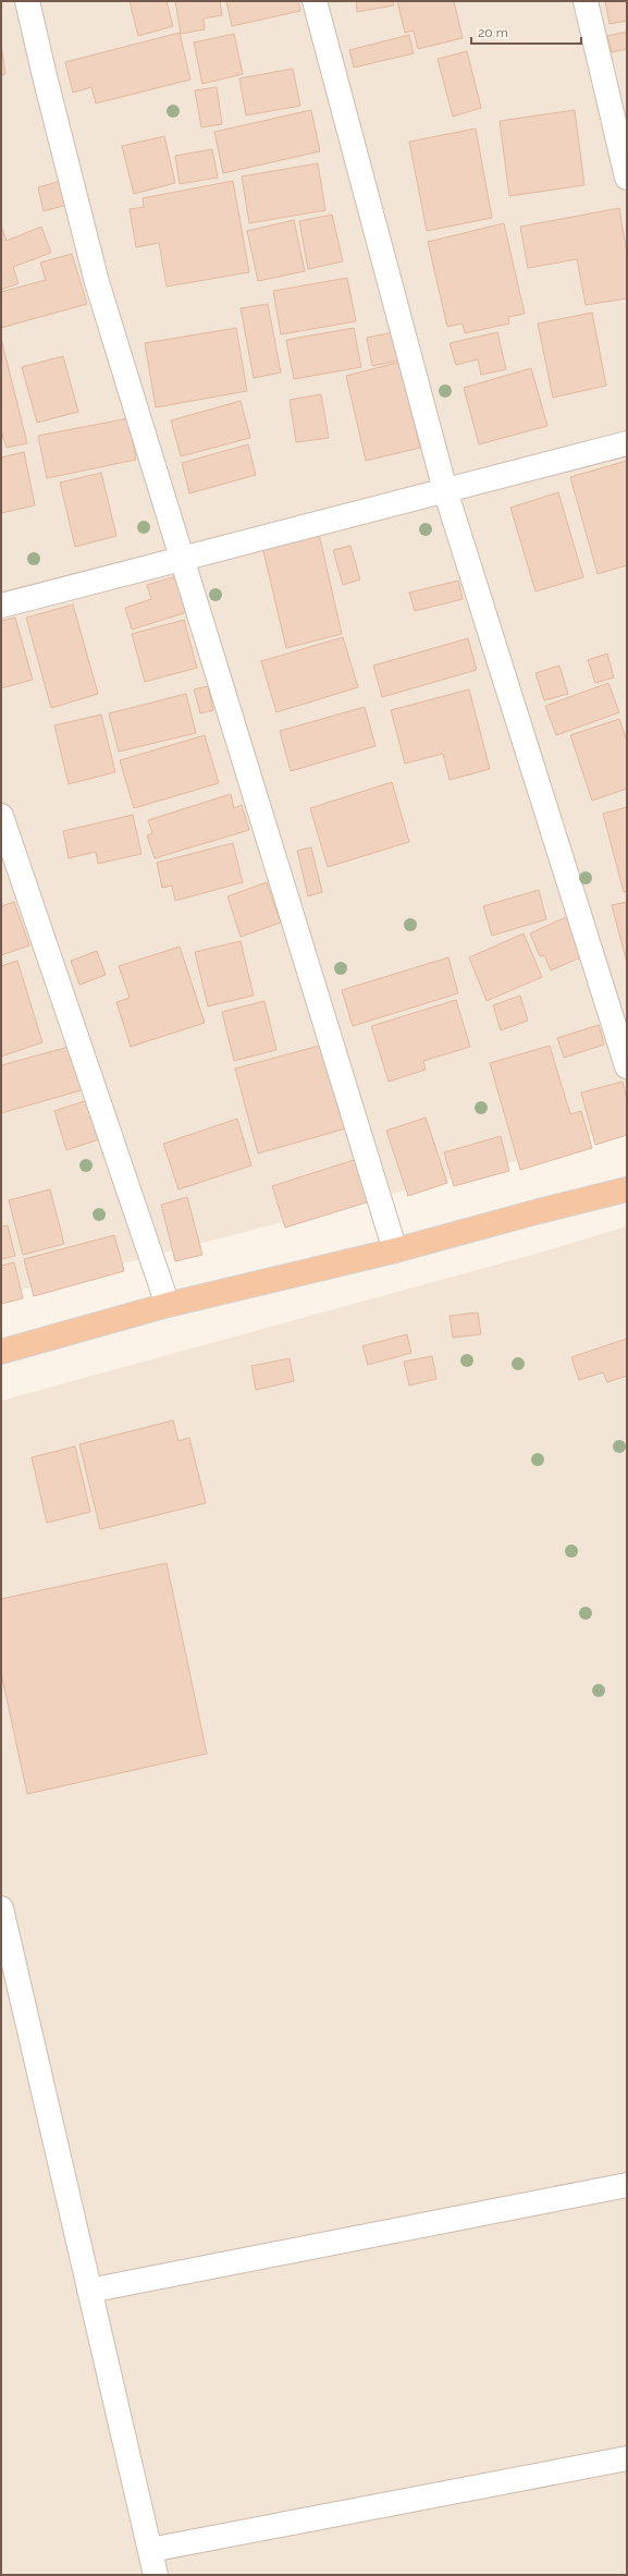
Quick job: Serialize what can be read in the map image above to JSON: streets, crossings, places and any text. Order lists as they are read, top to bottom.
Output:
{
  "scale_bar": "20 m"
}
